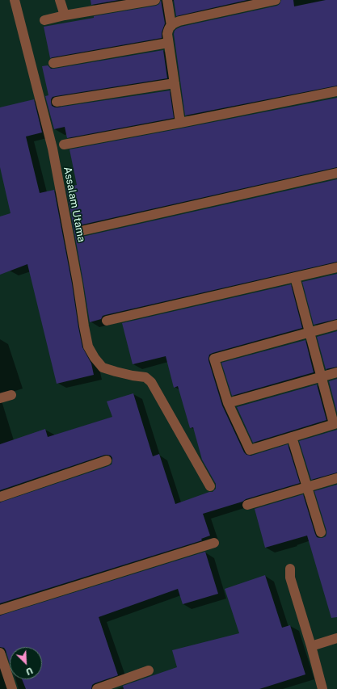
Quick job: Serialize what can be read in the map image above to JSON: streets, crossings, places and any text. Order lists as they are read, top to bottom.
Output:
{
  "streets": {
    "street": ["Assalam Utama"]
  },
  "north": "bottom right"
}
